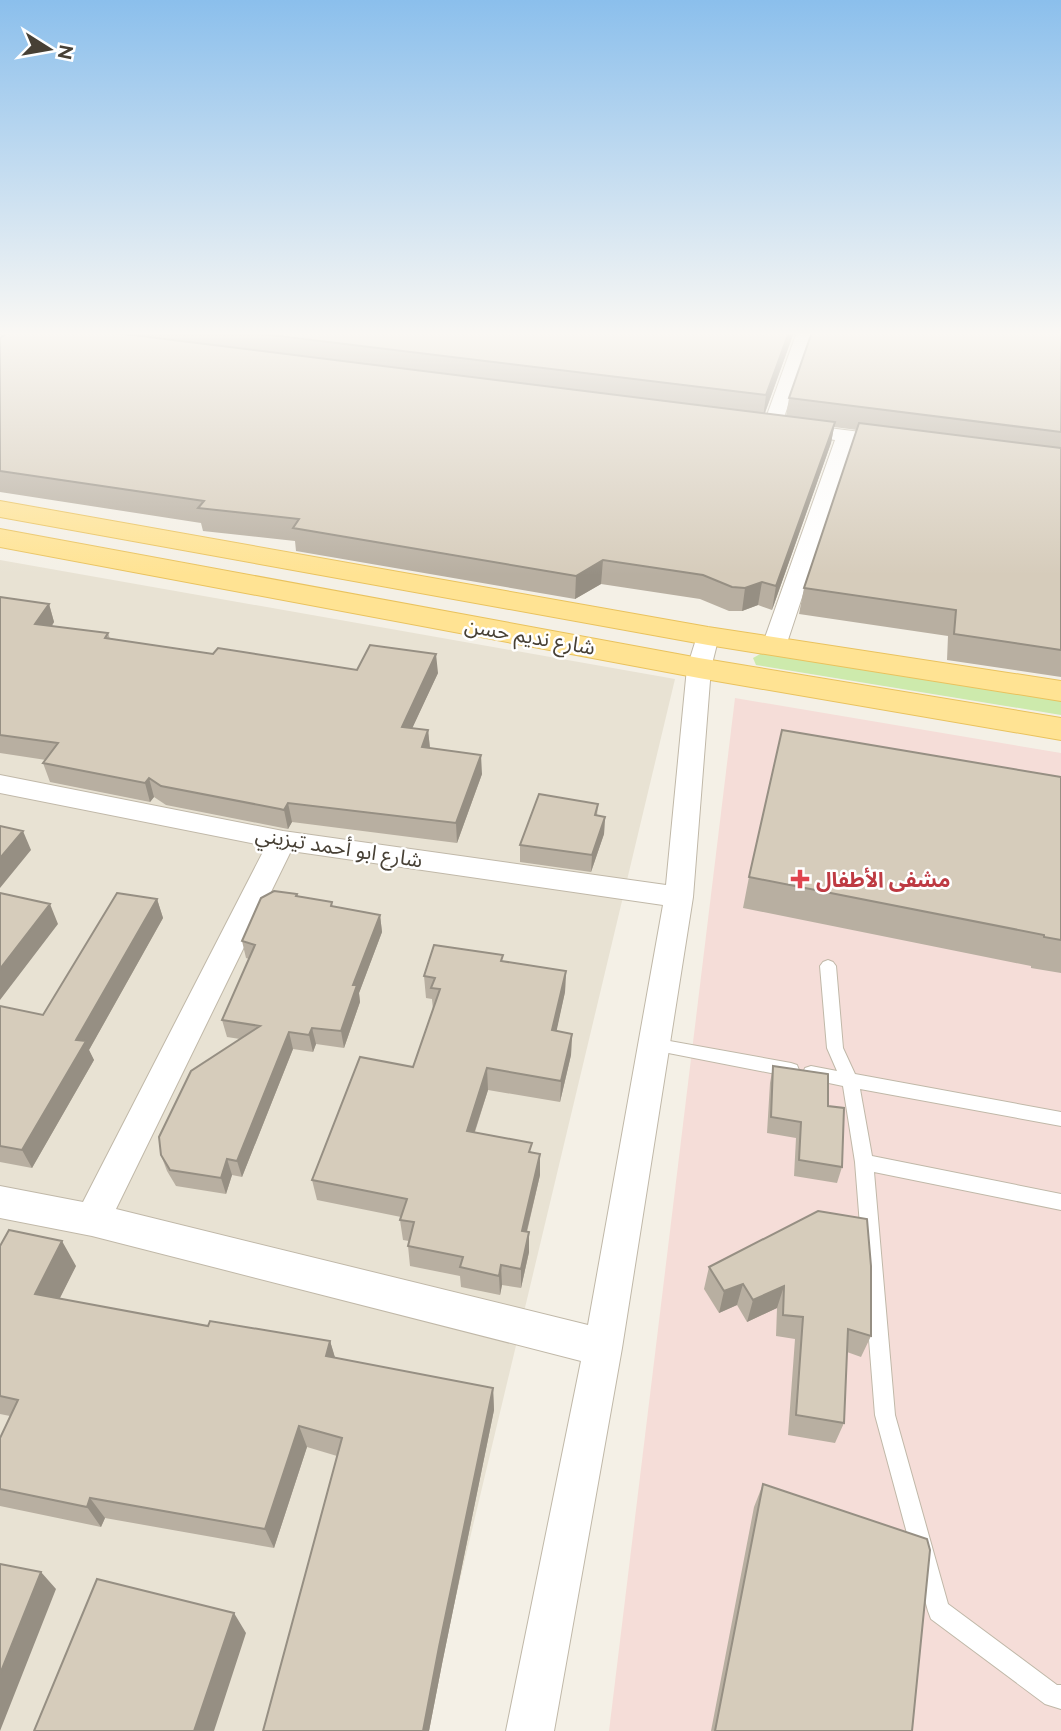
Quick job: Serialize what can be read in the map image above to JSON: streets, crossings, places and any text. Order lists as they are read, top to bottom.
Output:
{
  "streets": {
    "main road": ["شارع نديم حسن"],
    "street": ["شارع ابو أحمد تيزيني"]
  },
  "places": {
    "health": ["مشفى الأطفال"]
  },
  "north": "right"
}
